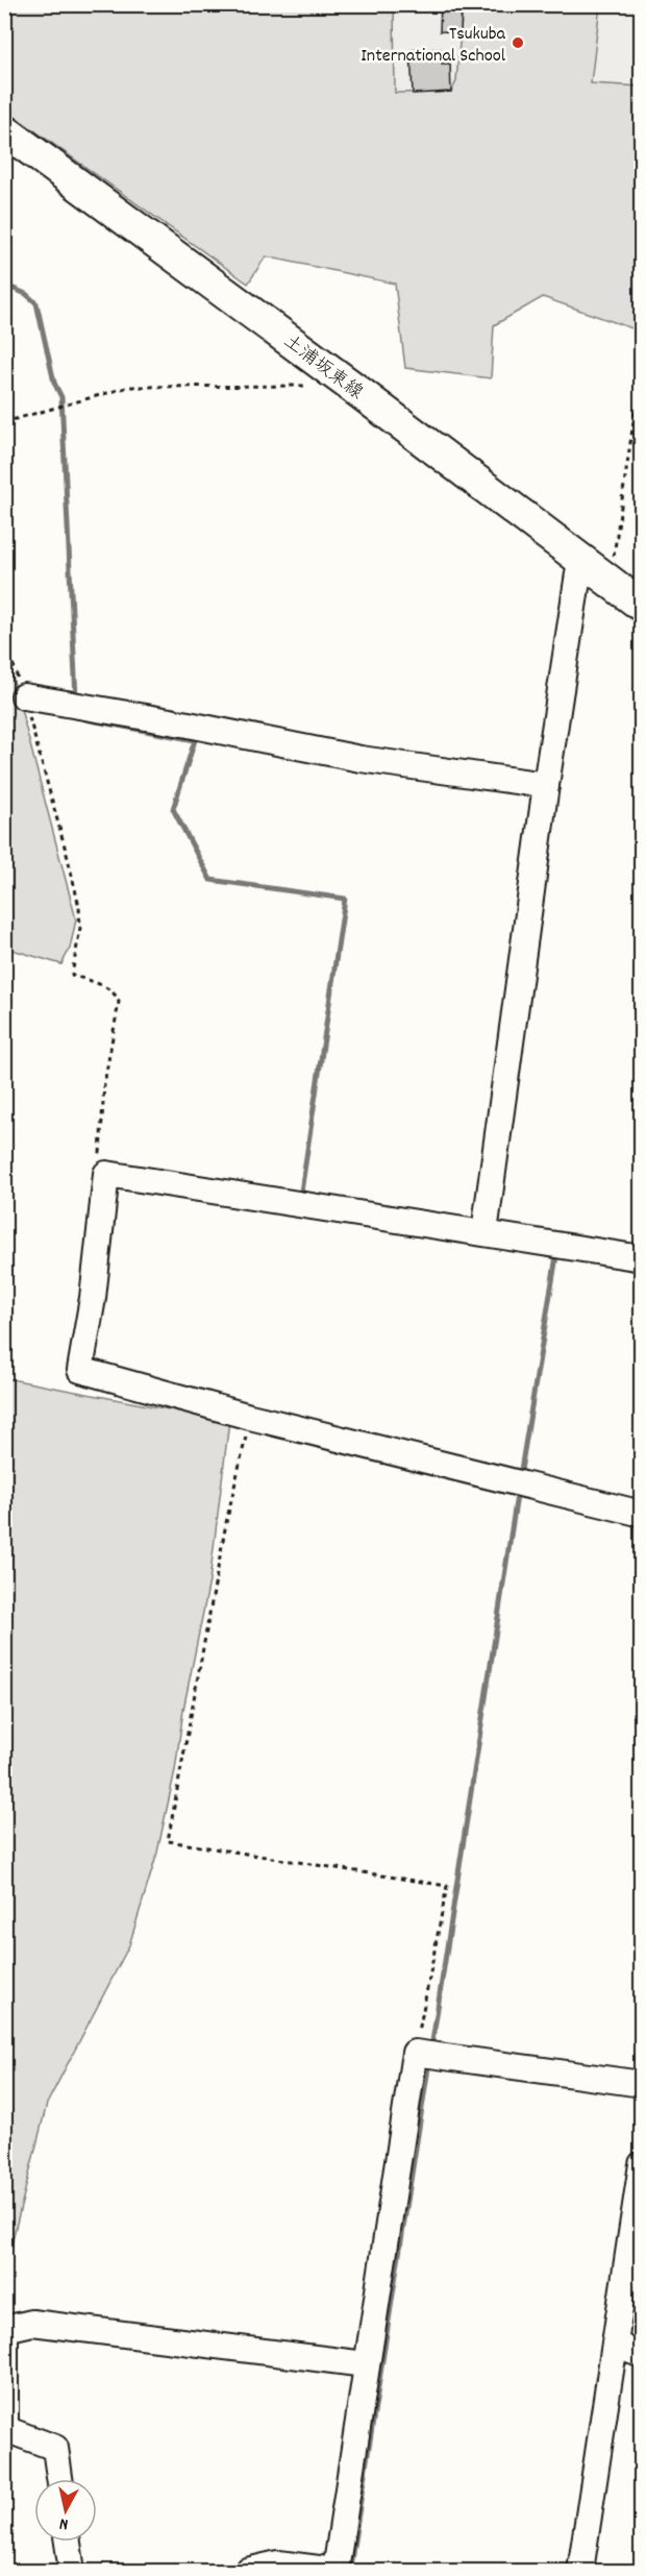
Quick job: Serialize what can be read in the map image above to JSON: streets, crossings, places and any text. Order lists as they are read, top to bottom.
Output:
{
  "streets": {
    "main road": ["土浦坂東線"]
  },
  "places": ["Tsukuba International School"],
  "north": "bottom"
}
